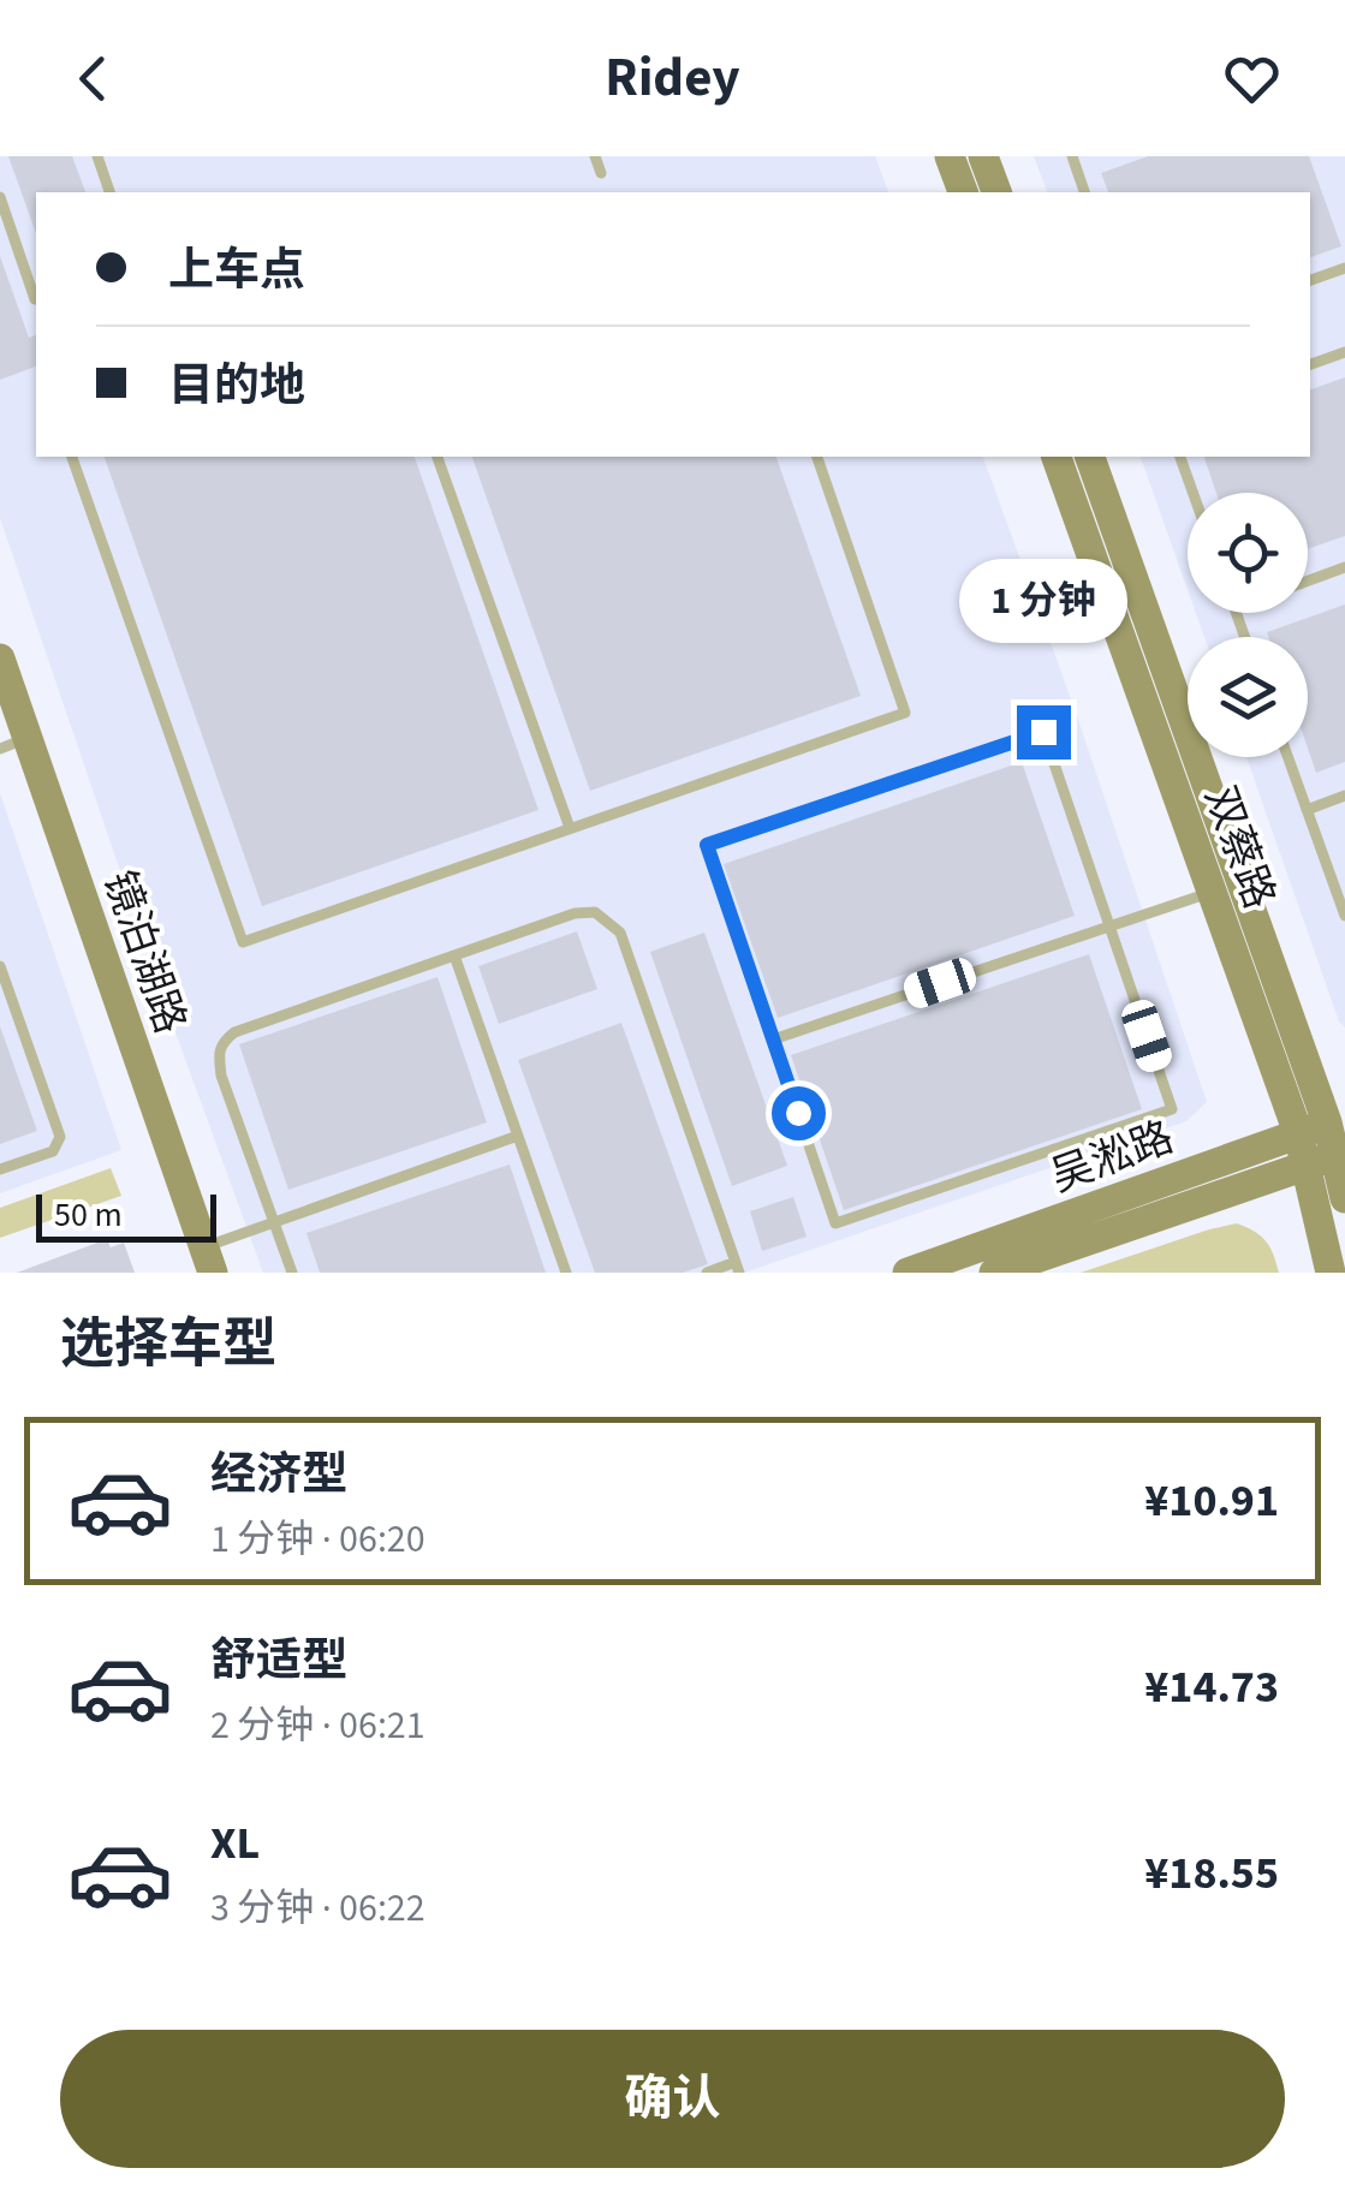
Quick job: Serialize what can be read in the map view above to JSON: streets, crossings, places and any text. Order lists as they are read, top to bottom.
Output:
{
  "streets": {
    "street": ["双蔡路", "镜泊湖路", "吴淞路"]
  },
  "crossings": [
    ["双蔡路", "吴淞路"]
  ],
  "scale_bar": "50 m",
  "page": {
    "header": "Ridey",
    "banner": ["上车点", "目的地"],
    "bubble": "1 分钟",
    "scale": "50 m",
    "heading": "选择车型",
    "list": [
      {
        "name": "经济型",
        "note": "1 分钟 · 06:20",
        "value": "¥10.91"
      },
      {
        "name": "舒适型",
        "note": "2 分钟 · 06:21",
        "value": "¥14.73"
      },
      {
        "name": "XL",
        "note": "3 分钟 · 06:22",
        "value": "¥18.55"
      }
    ],
    "buttons": "确认"
  }
}
